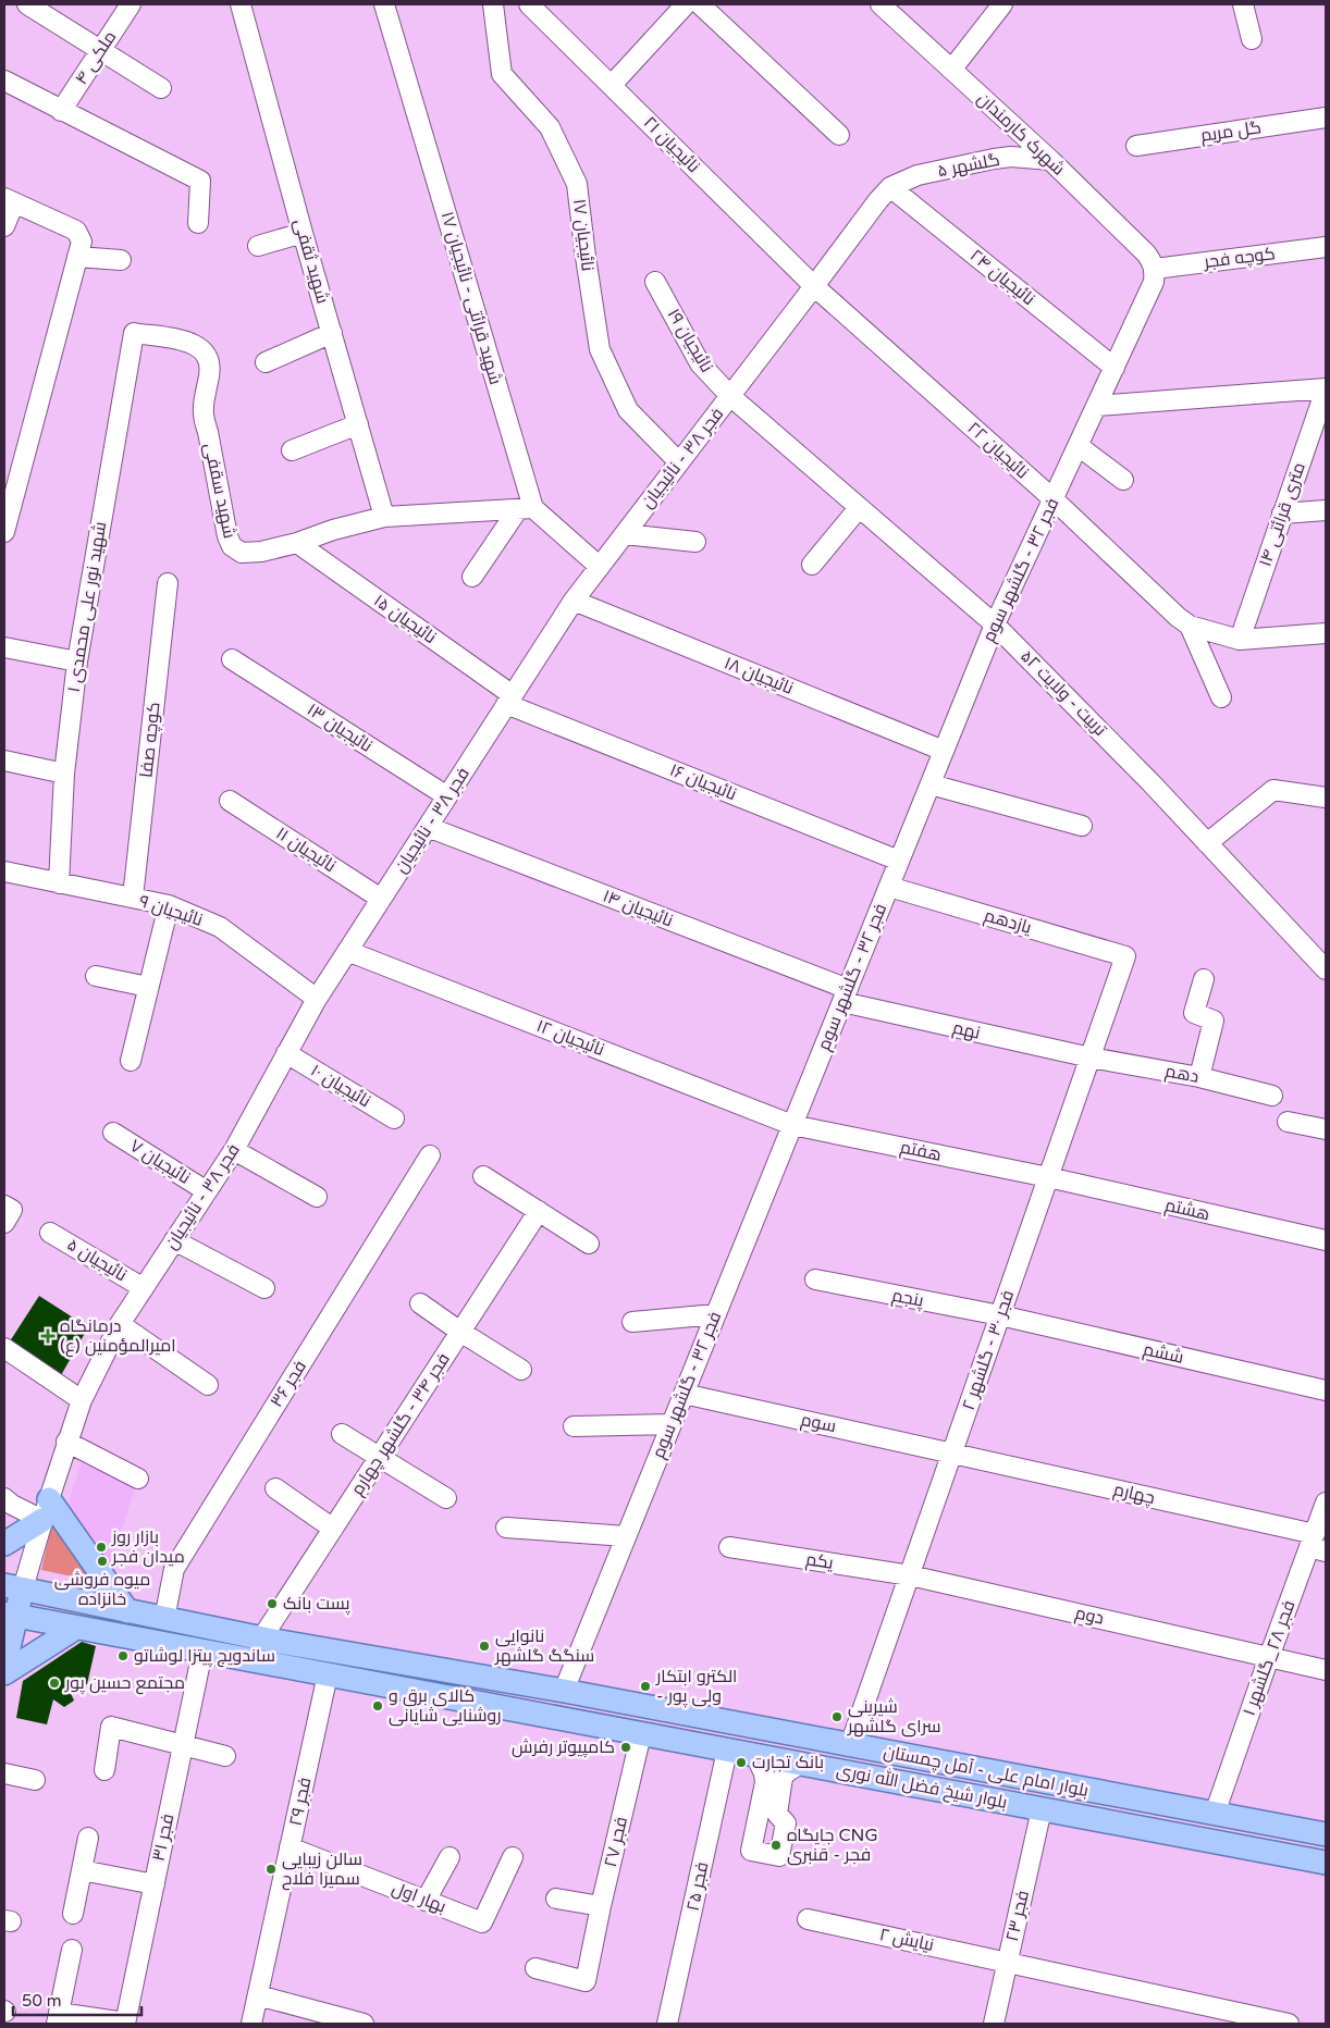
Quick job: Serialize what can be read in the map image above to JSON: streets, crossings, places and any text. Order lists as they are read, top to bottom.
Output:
{
  "streets": {
    "main road": ["بلوار امام علی - آمل چمستان", "بلوار شیخ فضل الله نوری"],
    "street": [
      "ملکی ۴",
      "گل مریم",
      "شهرک کارمندان",
      "نائیجیان ۲۱",
      "گلشهر ۵",
      "نائیجیان ۱۷",
      "کوچه فجر",
      "شهید ثقفی",
      "نائیجیان ۲۴",
      "شهید قرائتی - نائیجیان ۱۷",
      "نائیجیان ۱۹",
      "نائیجیان ۲۲",
      "فجر ۳۸ - نائیجیان",
      "شهید سقفی",
      "۱۴ متری قرائتی",
      "فجر ۳۲ - گلشهر سوم",
      "شهید نور علی محمدی ۱",
      "نائیجیان ۱۵",
      "نائیجیان ۱۸",
      "تربیت - ولایت ۵۲",
      "نائیجیان ۱۳",
      "کوچه صفا",
      "نائیجیان ۱۶",
      "نائیجیان ۱۱",
      "نائیجیان ۱۴",
      "نائیجیان ۹",
      "یازدهم",
      "نهم",
      "نائیجیان ۱۲",
      "دهم",
      "نائیجیان ۱۰",
      "هفتم",
      "نائیجیان ۷",
      "هشتم",
      "نائیجیان ۵",
      "پنجم",
      "فجر ۳۰ - گلشهر ۲",
      "ششم",
      "فجر ۳۶",
      "سوم",
      "فجر ۳۴ - گلشهر چهارم",
      "چهارم",
      "یکم",
      "دوم",
      "فجر ۲۸_گلشهر ۱",
      "فجر ۲۹",
      "فجر ۳۱",
      "فجر ۲۷",
      "فجر ۲۵",
      "بهار اول",
      "فجر ۲۳",
      "نیایش ۲"
    ]
  },
  "crossings": [
    ["شهرک کارمندان", "گلشهر ۵"],
    ["شهرک کارمندان", "کوچه فجر"],
    ["شهرک کارمندان", "فجر ۳۲ - گلشهر سوم"],
    ["نائیجیان ۲۱", "نائیجیان ۲۲"],
    ["نائیجیان ۲۱", "فجر ۳۸ - نائیجیان"],
    ["گلشهر ۵", "نائیجیان ۲۴"],
    ["گلشهر ۵", "فجر ۳۸ - نائیجیان"],
    ["نائیجیان ۱۷", "فجر ۳۸ - نائیجیان"],
    ["کوچه فجر", "فجر ۳۲ - گلشهر سوم"],
    ["شهید ثقفی", "شهید سقفی"],
    ["نائیجیان ۲۴", "فجر ۳۸ - نائیجیان"],
    ["نائیجیان ۲۴", "فجر ۳۲ - گلشهر سوم"],
    ["شهید قرائتی - نائیجیان ۱۷", "شهید سقفی"],
    ["نائیجیان ۱۹", "فجر ۳۸ - نائیجیان"],
    ["نائیجیان ۱۹", "تربیت - ولایت ۵۲"],
    ["نائیجیان ۲۲", "فجر ۳۸ - نائیجیان"],
    ["نائیجیان ۲۲", "۱۴ متری قرائتی"],
    ["نائیجیان ۲۲", "فجر ۳۲ - گلشهر سوم"],
    ["فجر ۳۸ - نائیجیان", "نائیجیان ۱۵"],
    ["فجر ۳۸ - نائیجیان", "نائیجیان ۱۸"],
    ["فجر ۳۸ - نائیجیان", "تربیت - ولایت ۵۲"],
    ["فجر ۳۸ - نائیجیان", "نائیجیان ۱۳"],
    ["فجر ۳۸ - نائیجیان", "نائیجیان ۱۶"],
    ["فجر ۳۸ - نائیجیان", "نائیجیان ۱۱"],
    ["فجر ۳۸ - نائیجیان", "نائیجیان ۱۴"],
    ["فجر ۳۸ - نائیجیان", "نائیجیان ۹"],
    ["فجر ۳۸ - نائیجیان", "نائیجیان ۱۲"],
    ["فجر ۳۸ - نائیجیان", "نائیجیان ۱۰"],
    ["فجر ۳۸ - نائیجیان", "نائیجیان ۷"],
    ["فجر ۳۸ - نائیجیان", "نائیجیان ۵"],
    ["فجر ۳۸ - نائیجیان", "بلوار امام علی - آمل چمستان"],
    ["شهید سقفی", "شهید نور علی محمدی ۱"],
    ["شهید سقفی", "نائیجیان ۱۵"],
    ["فجر ۳۲ - گلشهر سوم", "نائیجیان ۱۸"],
    ["فجر ۳۲ - گلشهر سوم", "تربیت - ولایت ۵۲"],
    ["فجر ۳۲ - گلشهر سوم", "نائیجیان ۱۶"],
    ["فجر ۳۲ - گلشهر سوم", "نائیجیان ۱۴"],
    ["فجر ۳۲ - گلشهر سوم", "یازدهم"],
    ["فجر ۳۲ - گلشهر سوم", "نهم"],
    ["فجر ۳۲ - گلشهر سوم", "نائیجیان ۱۲"],
    ["فجر ۳۲ - گلشهر سوم", "هفتم"],
    ["فجر ۳۲ - گلشهر سوم", "سوم"],
    ["فجر ۳۲ - گلشهر سوم", "بلوار امام علی - آمل چمستان"],
    ["شهید نور علی محمدی ۱", "نائیجیان ۹"],
    ["نائیجیان ۱۵", "نائیجیان ۱۶"],
    ["کوچه صفا", "نائیجیان ۹"],
    ["نائیجیان ۱۴", "نهم"],
    ["یازدهم", "فجر ۳۰ - گلشهر ۲"],
    ["نهم", "دهم"],
    ["نهم", "فجر ۳۰ - گلشهر ۲"],
    ["نائیجیان ۱۲", "هفتم"],
    ["دهم", "فجر ۳۰ - گلشهر ۲"],
    ["هفتم", "هشتم"],
    ["هفتم", "فجر ۳۰ - گلشهر ۲"],
    ["هشتم", "فجر ۳۰ - گلشهر ۲"],
    ["پنجم", "فجر ۳۰ - گلشهر ۲"],
    ["پنجم", "ششم"],
    ["فجر ۳۰ - گلشهر ۲", "ششم"],
    ["فجر ۳۰ - گلشهر ۲", "سوم"],
    ["فجر ۳۰ - گلشهر ۲", "چهارم"],
    ["فجر ۳۰ - گلشهر ۲", "یکم"],
    ["فجر ۳۰ - گلشهر ۲", "دوم"],
    ["فجر ۳۰ - گلشهر ۲", "بلوار امام علی - آمل چمستان"],
    ["فجر ۳۶", "بلوار امام علی - آمل چمستان"],
    ["سوم", "چهارم"],
    ["فجر ۳۴ - گلشهر چهارم", "بلوار امام علی - آمل چمستان"],
    ["چهارم", "فجر ۲۸_گلشهر ۱"],
    ["یکم", "دوم"],
    ["دوم", "فجر ۲۸_گلشهر ۱"],
    ["فجر ۲۸_گلشهر ۱", "بلوار امام علی - آمل چمستان"],
    ["بلوار شیخ فضل الله نوری", "فجر ۲۹"],
    ["بلوار شیخ فضل الله نوری", "فجر ۳۱"],
    ["بلوار شیخ فضل الله نوری", "فجر ۲۷"],
    ["بلوار شیخ فضل الله نوری", "فجر ۲۵"],
    ["بلوار شیخ فضل الله نوری", "فجر ۲۳"],
    ["فجر ۲۹", "بهار اول"],
    ["فجر ۲۳", "نیایش ۲"]
  ],
  "places": {
    "health": ["درمانگاه امیرالمؤمنین (ع)"],
    "other": [
      "بازار روز میدان فجر",
      "میوه فروشی خانزاده",
      "پست بانک",
      "نانوایی سنگگ گلشهر",
      "ساندویچ پیتزا لوشاتو",
      "مجتمع حسین پور",
      "الکترو ابتکار - ولی پور",
      "کالای برق و روشنایی شایانی",
      "شیرینی سرای گلشهر",
      "کامپیوتر رفرش",
      "بانک تجارت",
      "جایگاه CNG فجر - قنبری",
      "سالن زیبایی سمیرا فلاح"
    ]
  },
  "scale_bar": "50 m"
}
